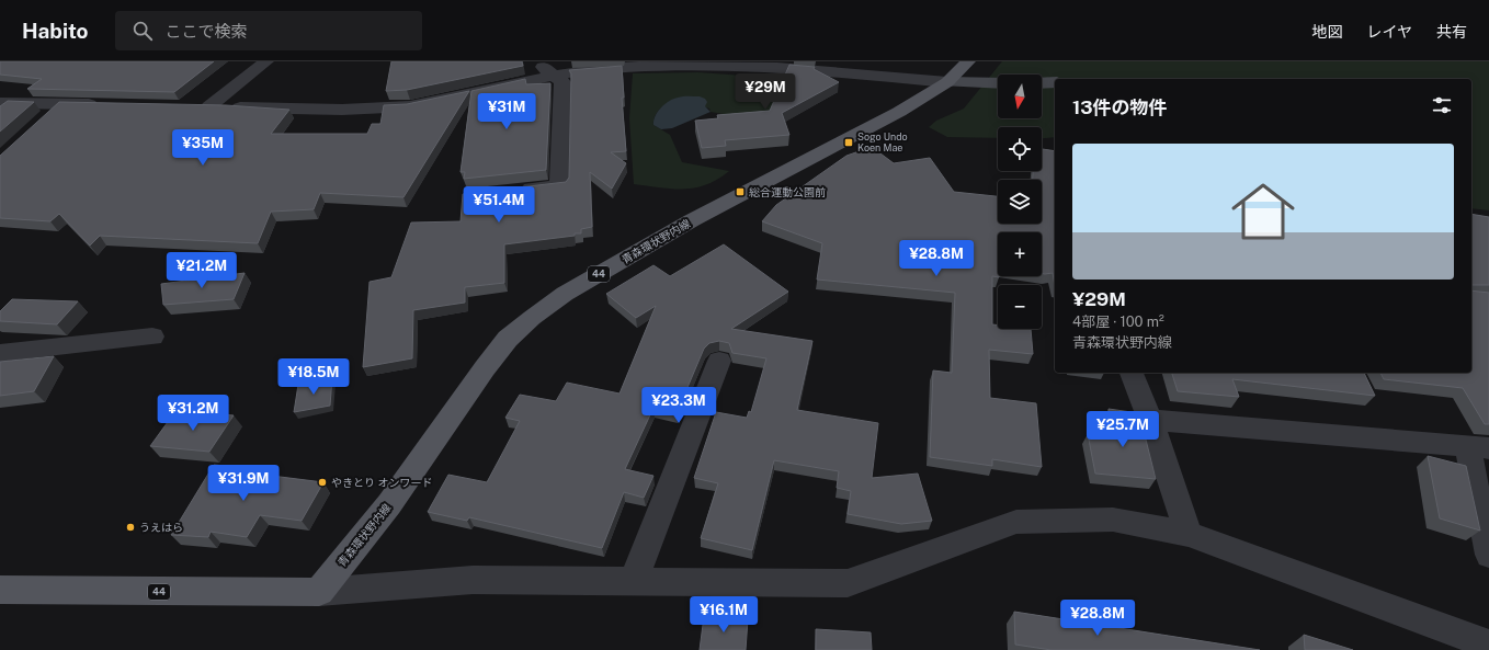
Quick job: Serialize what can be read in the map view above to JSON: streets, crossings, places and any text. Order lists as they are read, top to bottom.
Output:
{
  "streets": {
    "main road": ["青森環状野内線", "44"]
  },
  "crossings": [
    ["青森環状野内線", "44"]
  ],
  "places": {
    "transit": ["Sogo Undo Koen Mae", "総合運動公園前"],
    "other": ["やきとり オンワード", "うえはら"]
  },
  "north": "bottom",
  "page": {
    "header": "Habito",
    "search": "ここで検索",
    "nav": ["地図", "レイヤ", "共有"],
    "price": [
      "¥29M",
      "¥31M",
      "¥35M",
      "¥51.4M",
      "¥28.8M",
      "¥21.2M",
      "¥18.5M",
      "¥23.3M",
      "¥31.2M",
      "¥25.7M",
      "¥31.9M",
      "¥16.1M",
      "¥28.8M"
    ],
    "map_buttons": ["+", "−"],
    "heading": "13件の物件",
    "list": [
      {
        "name": "¥29M",
        "note": "4部屋 · 100 m² · 青森環状野内線"
      }
    ]
  }
}
